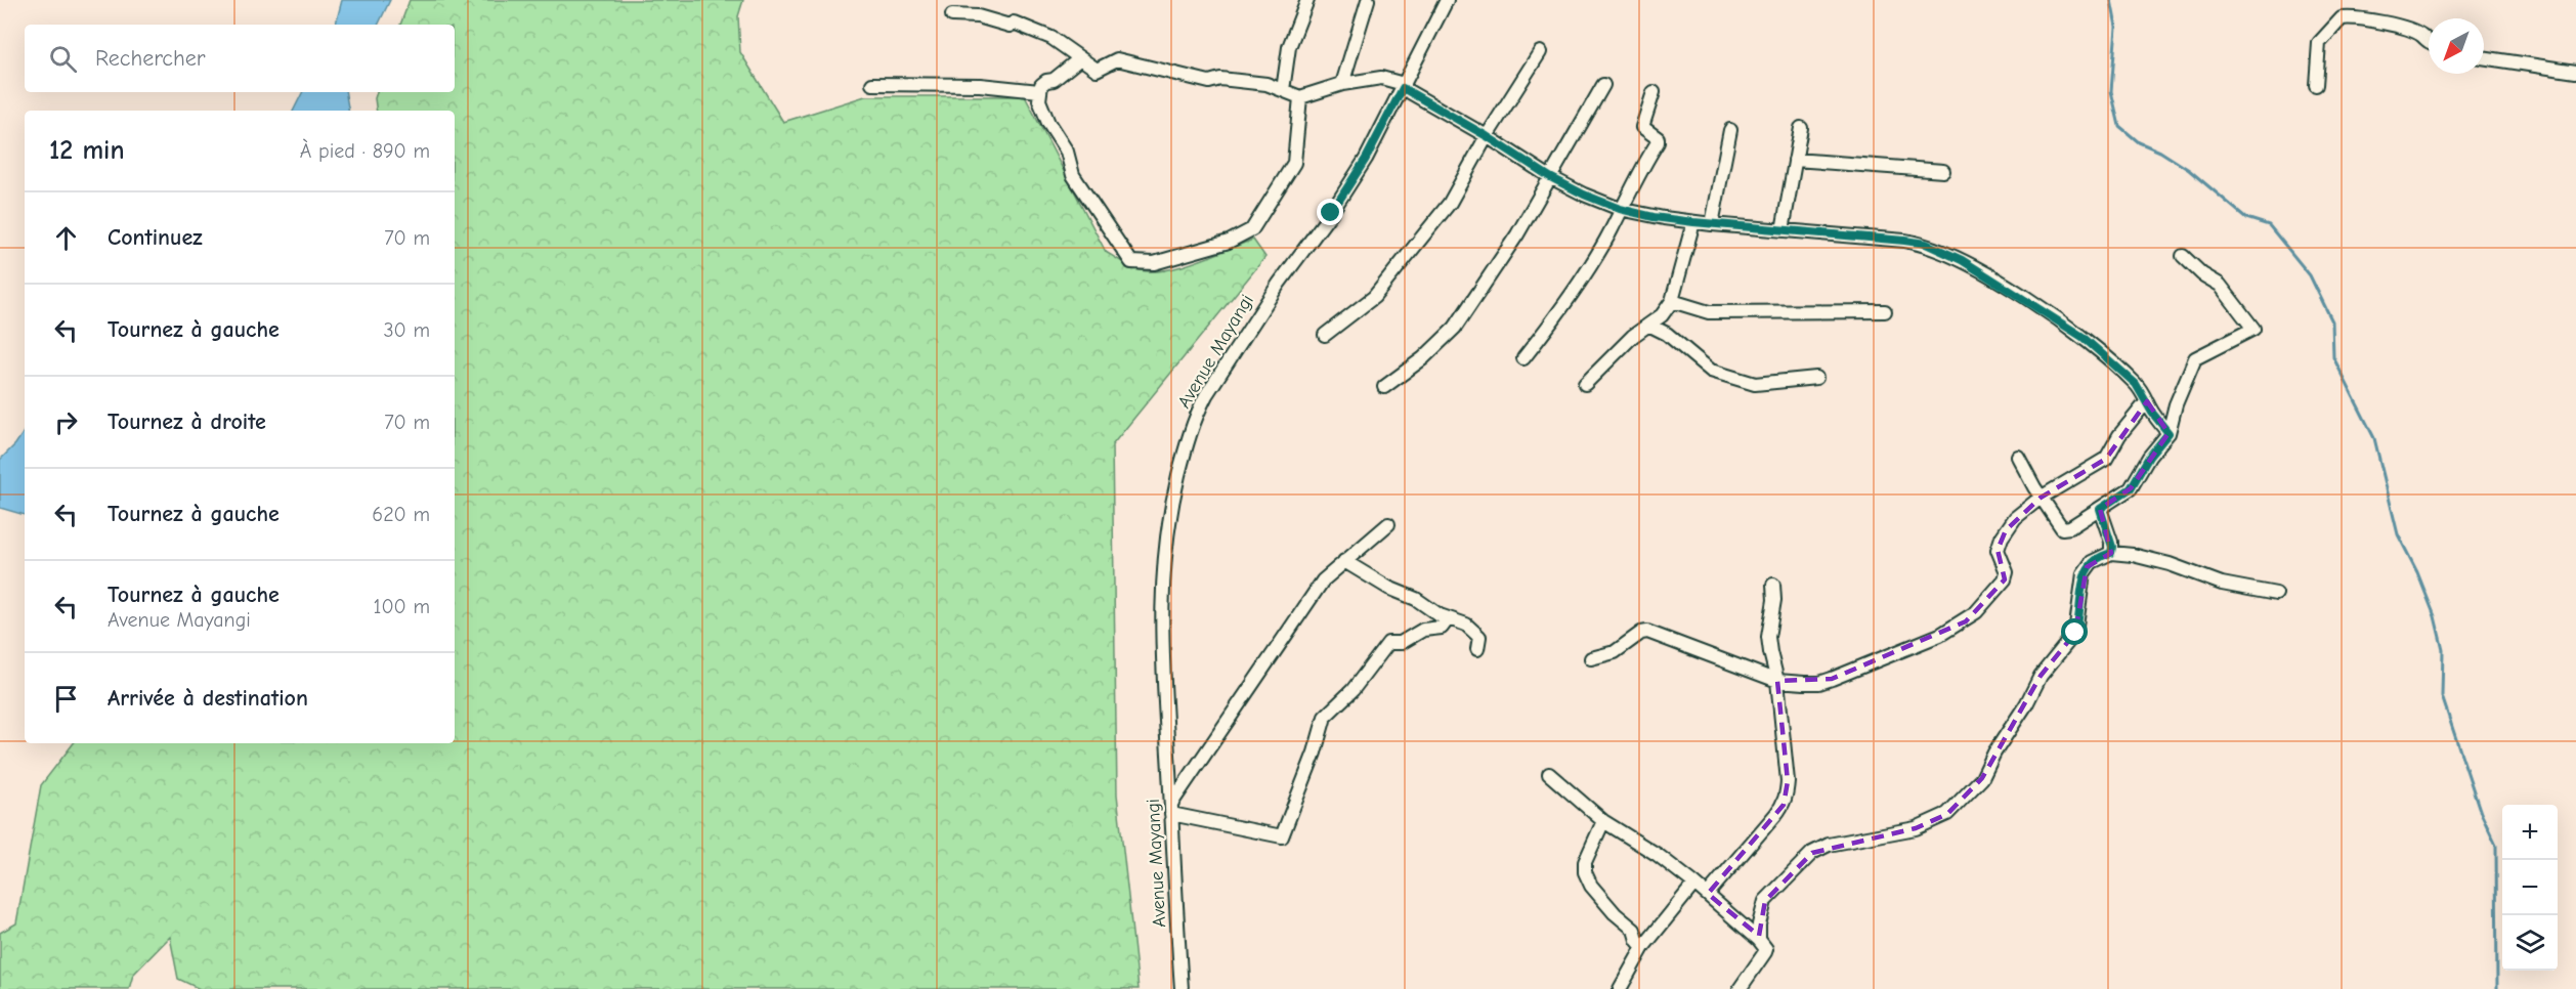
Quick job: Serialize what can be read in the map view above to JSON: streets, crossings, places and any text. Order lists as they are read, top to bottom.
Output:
{
  "streets": {
    "street": ["Avenue Mayangi"]
  },
  "north": "bottom left",
  "page": {
    "search": "Rechercher",
    "heading": ["12 min", "À pied · 890 m"],
    "list": [
      ["Continuez", "70 m"],
      ["Tournez à gauche", "30 m"],
      ["Tournez à droite", "70 m"],
      ["Tournez à gauche", "620 m"],
      ["Tournez à gauche", "Avenue Mayangi", "100 m"],
      "Arrivée à destination"
    ],
    "map_buttons": ["+", "−"]
  }
}
